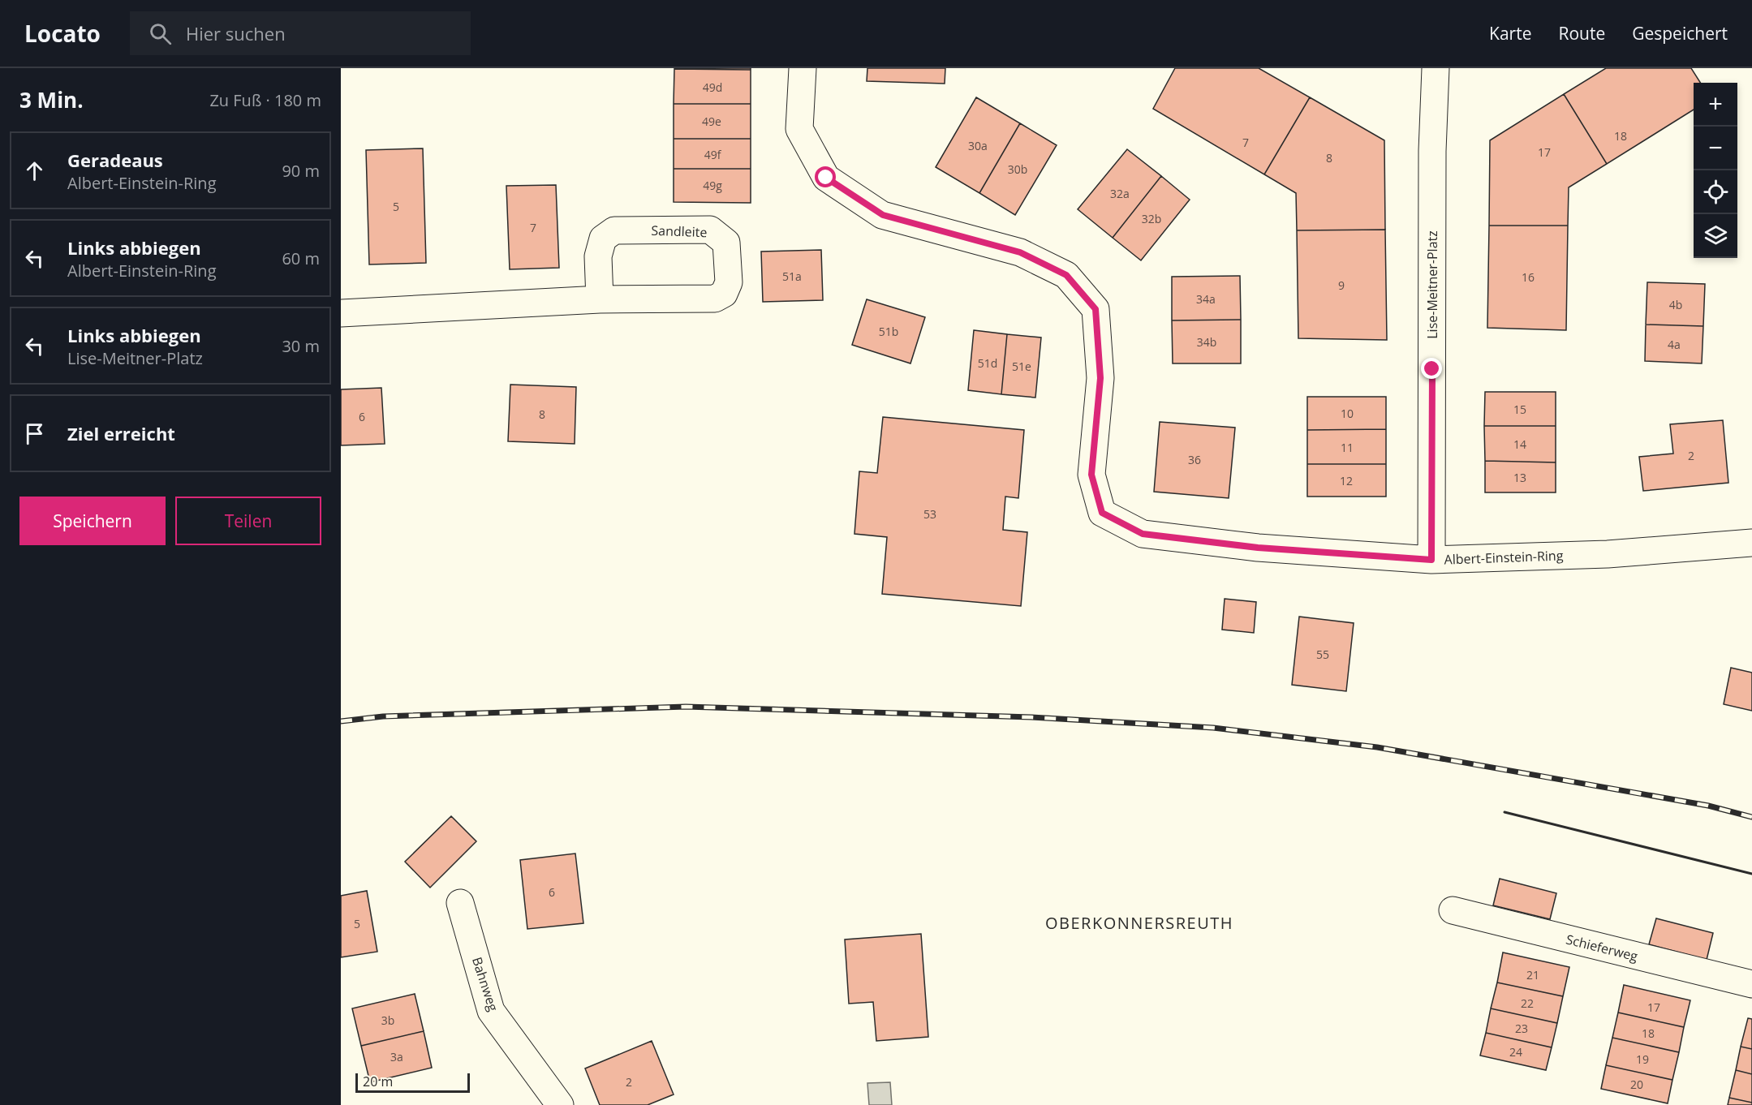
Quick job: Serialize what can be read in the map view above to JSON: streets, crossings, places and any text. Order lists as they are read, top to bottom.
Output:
{
  "streets": {
    "street": [
      "Sandleite",
      "Lise-Meitner-Platz",
      "Albert-Einstein-Ring",
      "Schieferweg",
      "Bahnweg"
    ]
  },
  "crossings": [
    ["Lise-Meitner-Platz", "Albert-Einstein-Ring"]
  ],
  "districts": ["OBERKONNERSREUTH"],
  "house_numbers": [
    "49d",
    "49e",
    "18",
    "7",
    "30a",
    "17",
    "49f",
    "8",
    "30b",
    "49g",
    "32a",
    "5",
    "32b",
    "7",
    "51a",
    "16",
    "9",
    "34a",
    "4b",
    "51b",
    "34b",
    "4a",
    "51d",
    "51e",
    "15",
    "10",
    "8",
    "6",
    "14",
    "11",
    "2",
    "36",
    "13",
    "12",
    "53",
    "55",
    "6",
    "5",
    "21",
    "22",
    "17",
    "3b",
    "23",
    "18",
    "24",
    "3a",
    "19",
    "2",
    "20"
  ],
  "scale_bar": "20 m",
  "page": {
    "header": "Locato",
    "search": "Hier suchen",
    "nav": ["Karte", "Route", "Gespeichert"],
    "heading": ["3 Min.", "Zu Fuß · 180 m"],
    "map_buttons": ["+", "−"],
    "list": [
      ["Geradeaus", "Albert-Einstein-Ring", "90 m"],
      ["Links abbiegen", "Albert-Einstein-Ring", "60 m"],
      ["Links abbiegen", "Lise-Meitner-Platz", "30 m"],
      "Ziel erreicht"
    ],
    "buttons": ["Speichern", "Teilen"],
    "scale": "20 m"
  }
}
